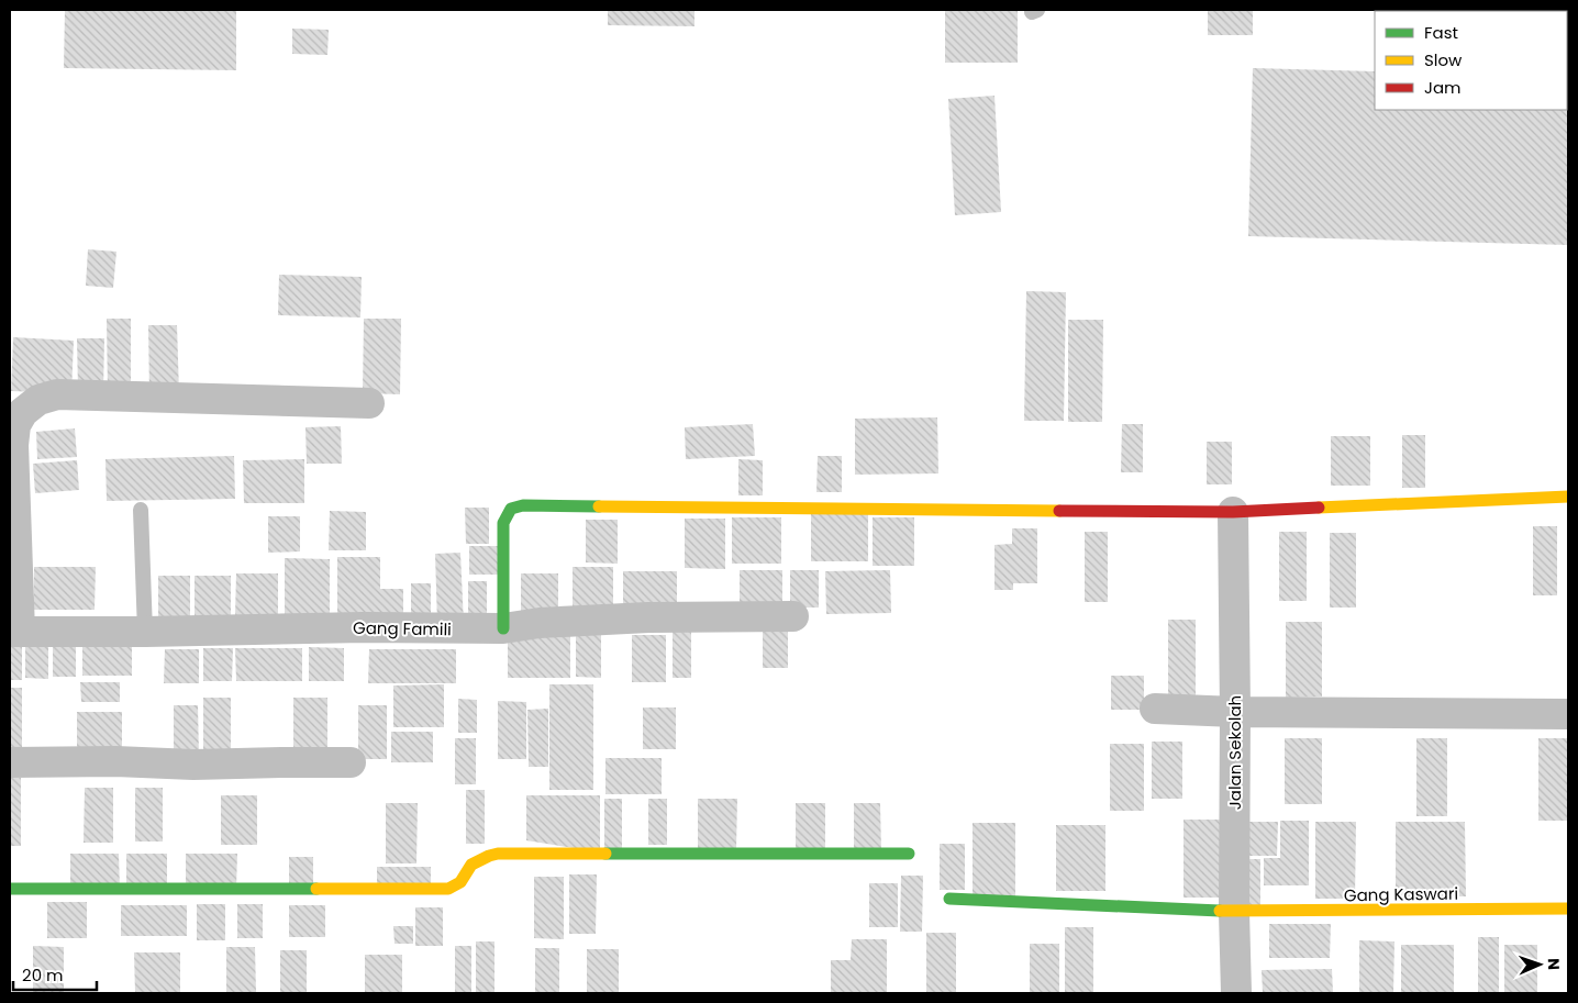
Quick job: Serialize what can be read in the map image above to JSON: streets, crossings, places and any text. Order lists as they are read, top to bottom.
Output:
{
  "streets": {
    "street": ["Gang Famili", "Jalan Sekolah", "Gang Kaswari"]
  },
  "crossings": [
    ["Jalan Sekolah", "Gang Kaswari"]
  ],
  "legend": ["Fast", "Slow", "Jam"],
  "scale_bar": "20 m",
  "north": "right"
}
